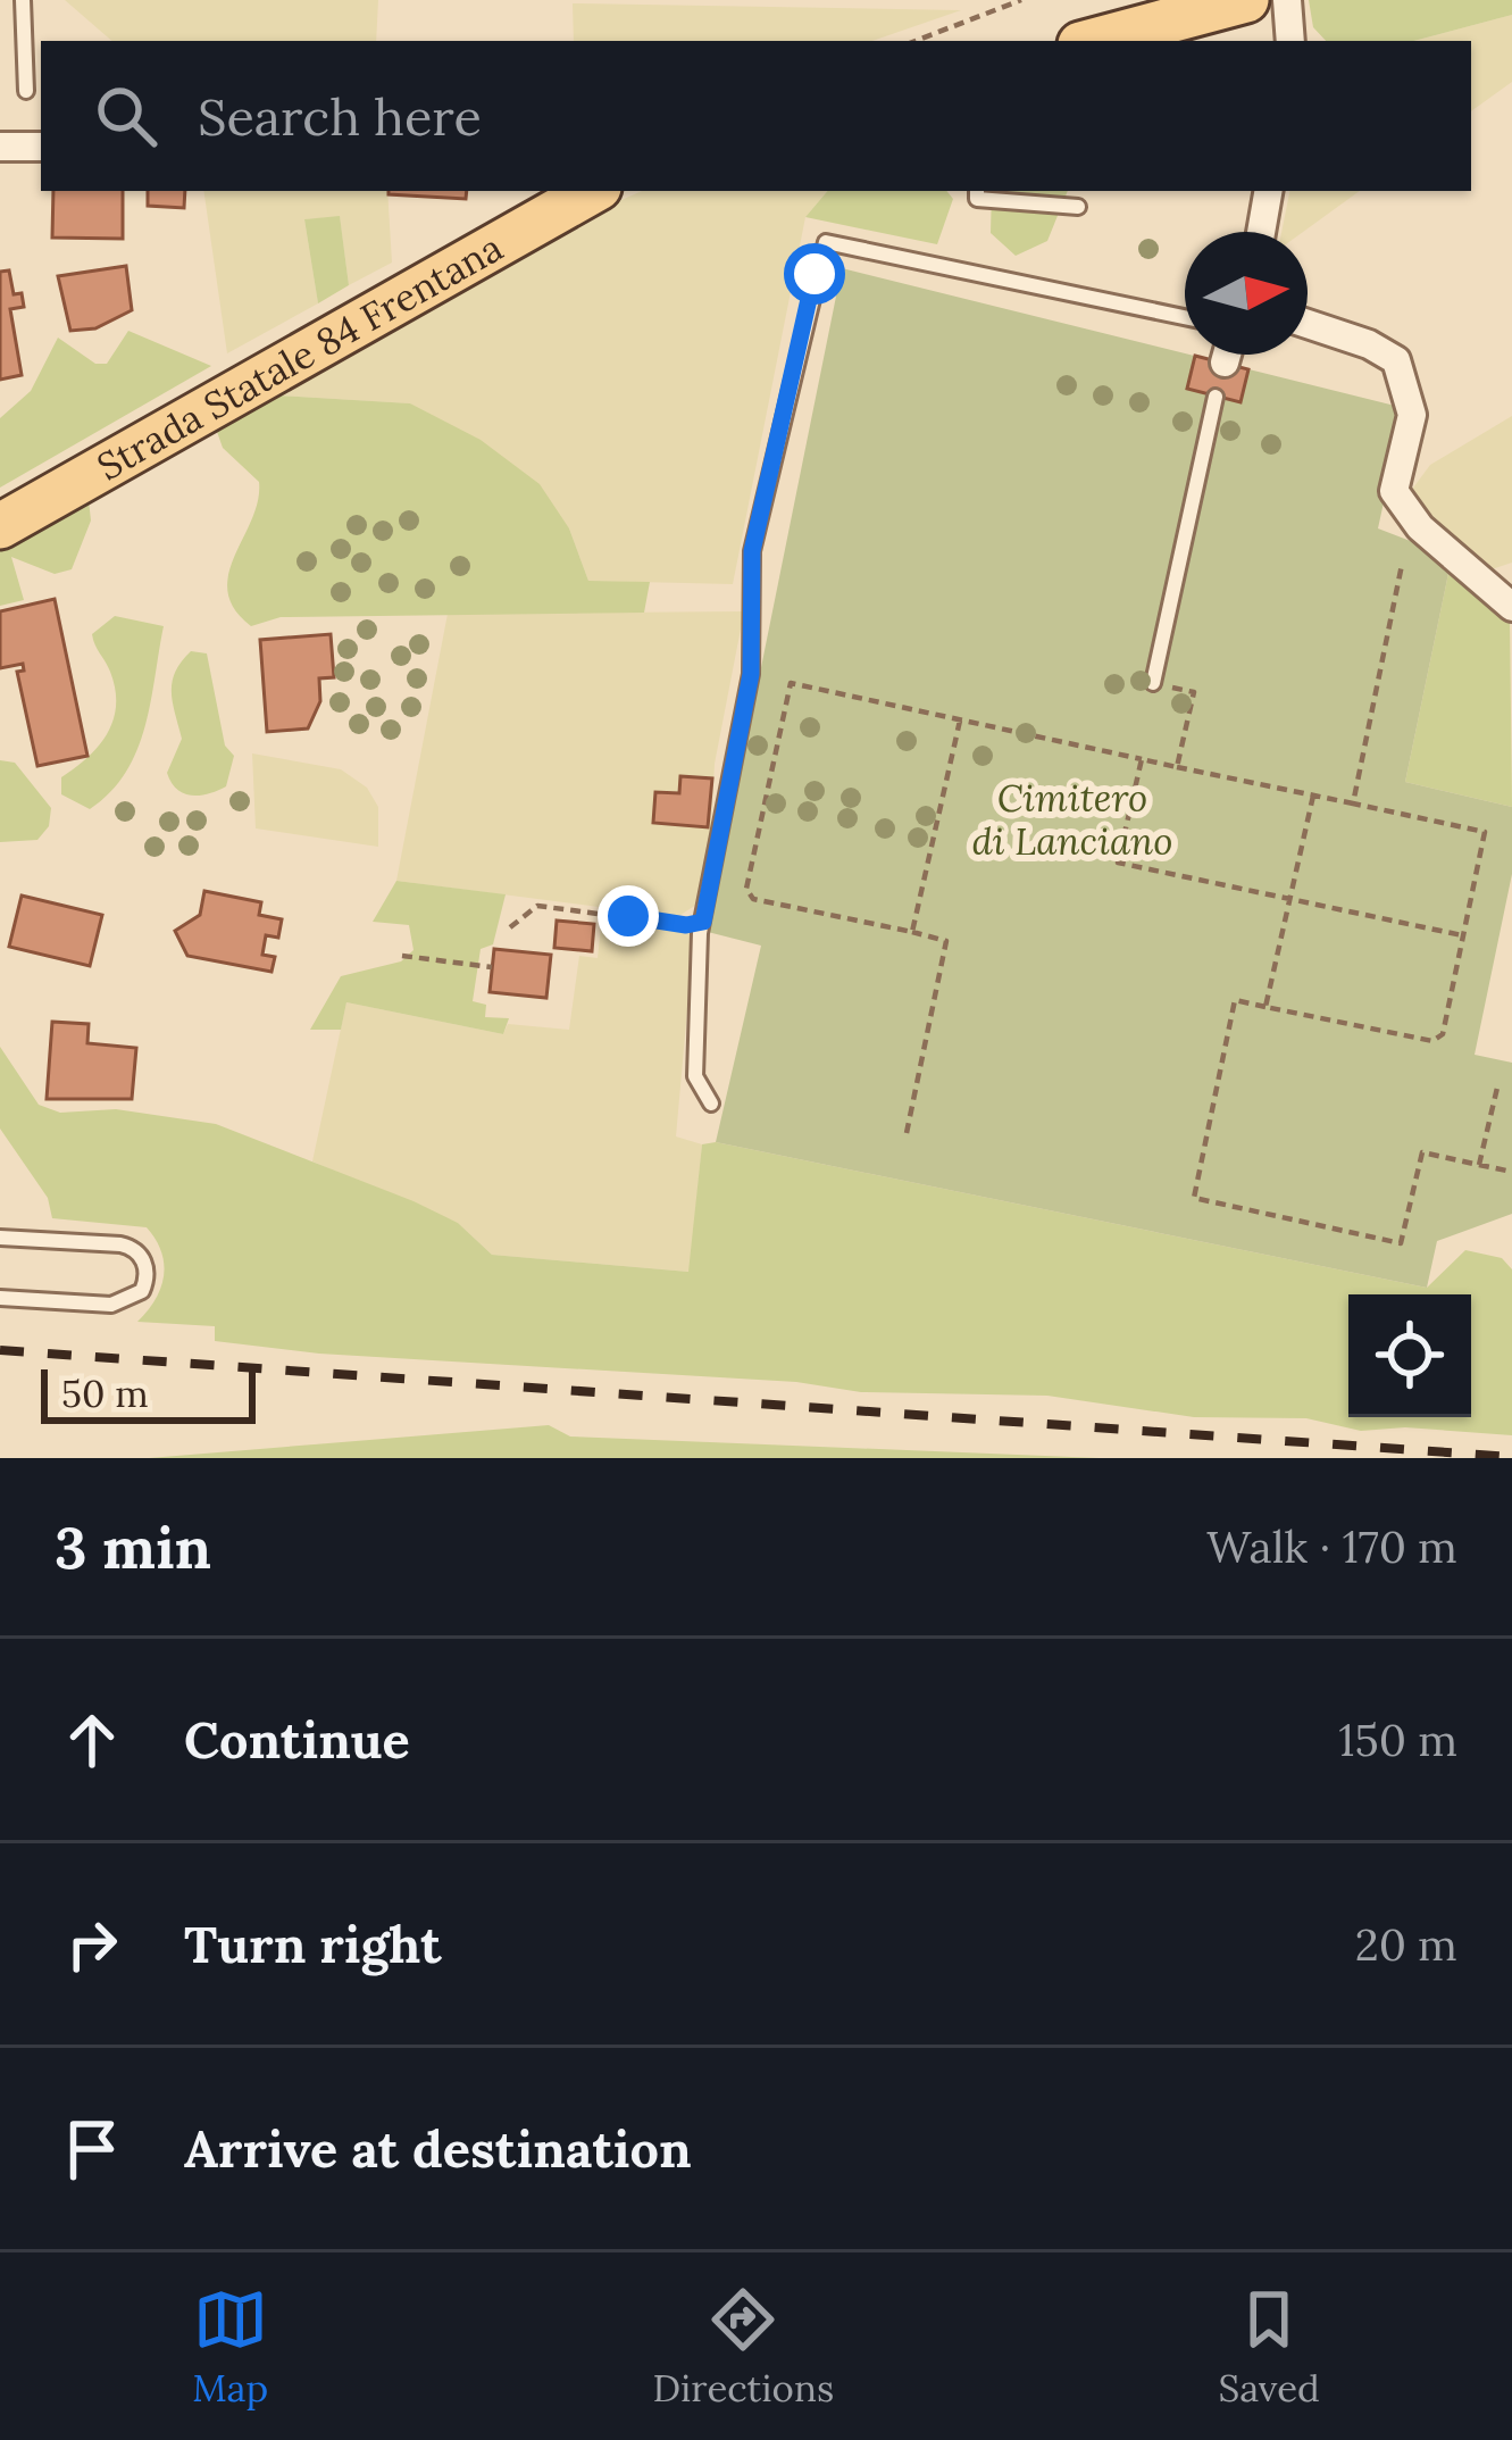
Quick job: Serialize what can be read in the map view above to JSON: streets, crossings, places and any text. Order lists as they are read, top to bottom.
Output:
{
  "streets": {
    "main road": ["Strada Statale 84 Frentana"]
  },
  "parks": ["Cimitero di Lanciano"],
  "scale_bar": "50 m",
  "north": "right",
  "page": {
    "search": "Search here",
    "scale": "50 m",
    "heading": ["3 min", "Walk · 170 m"],
    "list": [
      ["Continue", "150 m"],
      ["Turn right", "20 m"],
      "Arrive at destination"
    ],
    "nav": ["Map", "Directions", "Saved"]
  }
}
